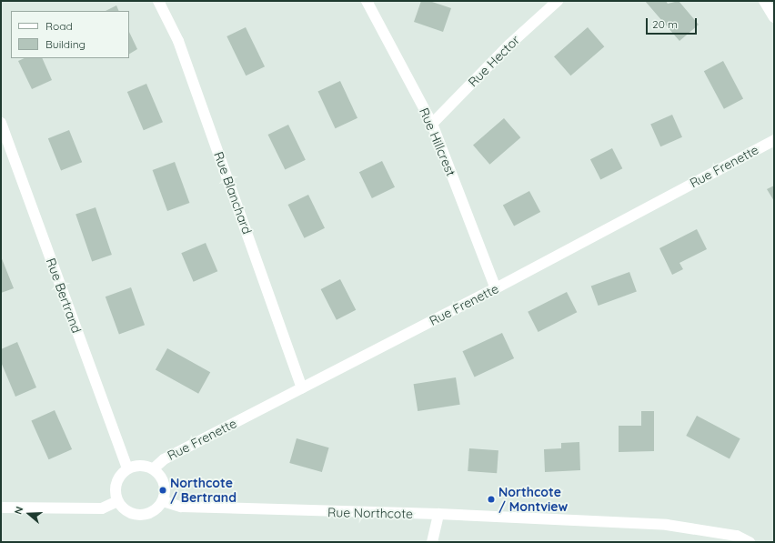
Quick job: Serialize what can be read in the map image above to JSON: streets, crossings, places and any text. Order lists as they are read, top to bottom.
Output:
{
  "streets": {
    "street": [
      "Rue Hector",
      "Rue Hillcrest",
      "Rue Frenette",
      "Rue Blanchard",
      "Rue Bertrand",
      "Rue Northcote"
    ]
  },
  "crossings": [
    ["Rue Hector", "Rue Hillcrest"],
    ["Rue Hillcrest", "Rue Frenette"],
    ["Rue Frenette", "Rue Blanchard"],
    ["Rue Frenette", "Rue Bertrand"],
    ["Rue Frenette", "Rue Northcote"],
    ["Rue Bertrand", "Rue Northcote"]
  ],
  "places": ["Northcote / Bertrand", "Northcote / Montview"],
  "legend": ["Road", "Building"],
  "scale_bar": "20 m",
  "north": "left"
}
